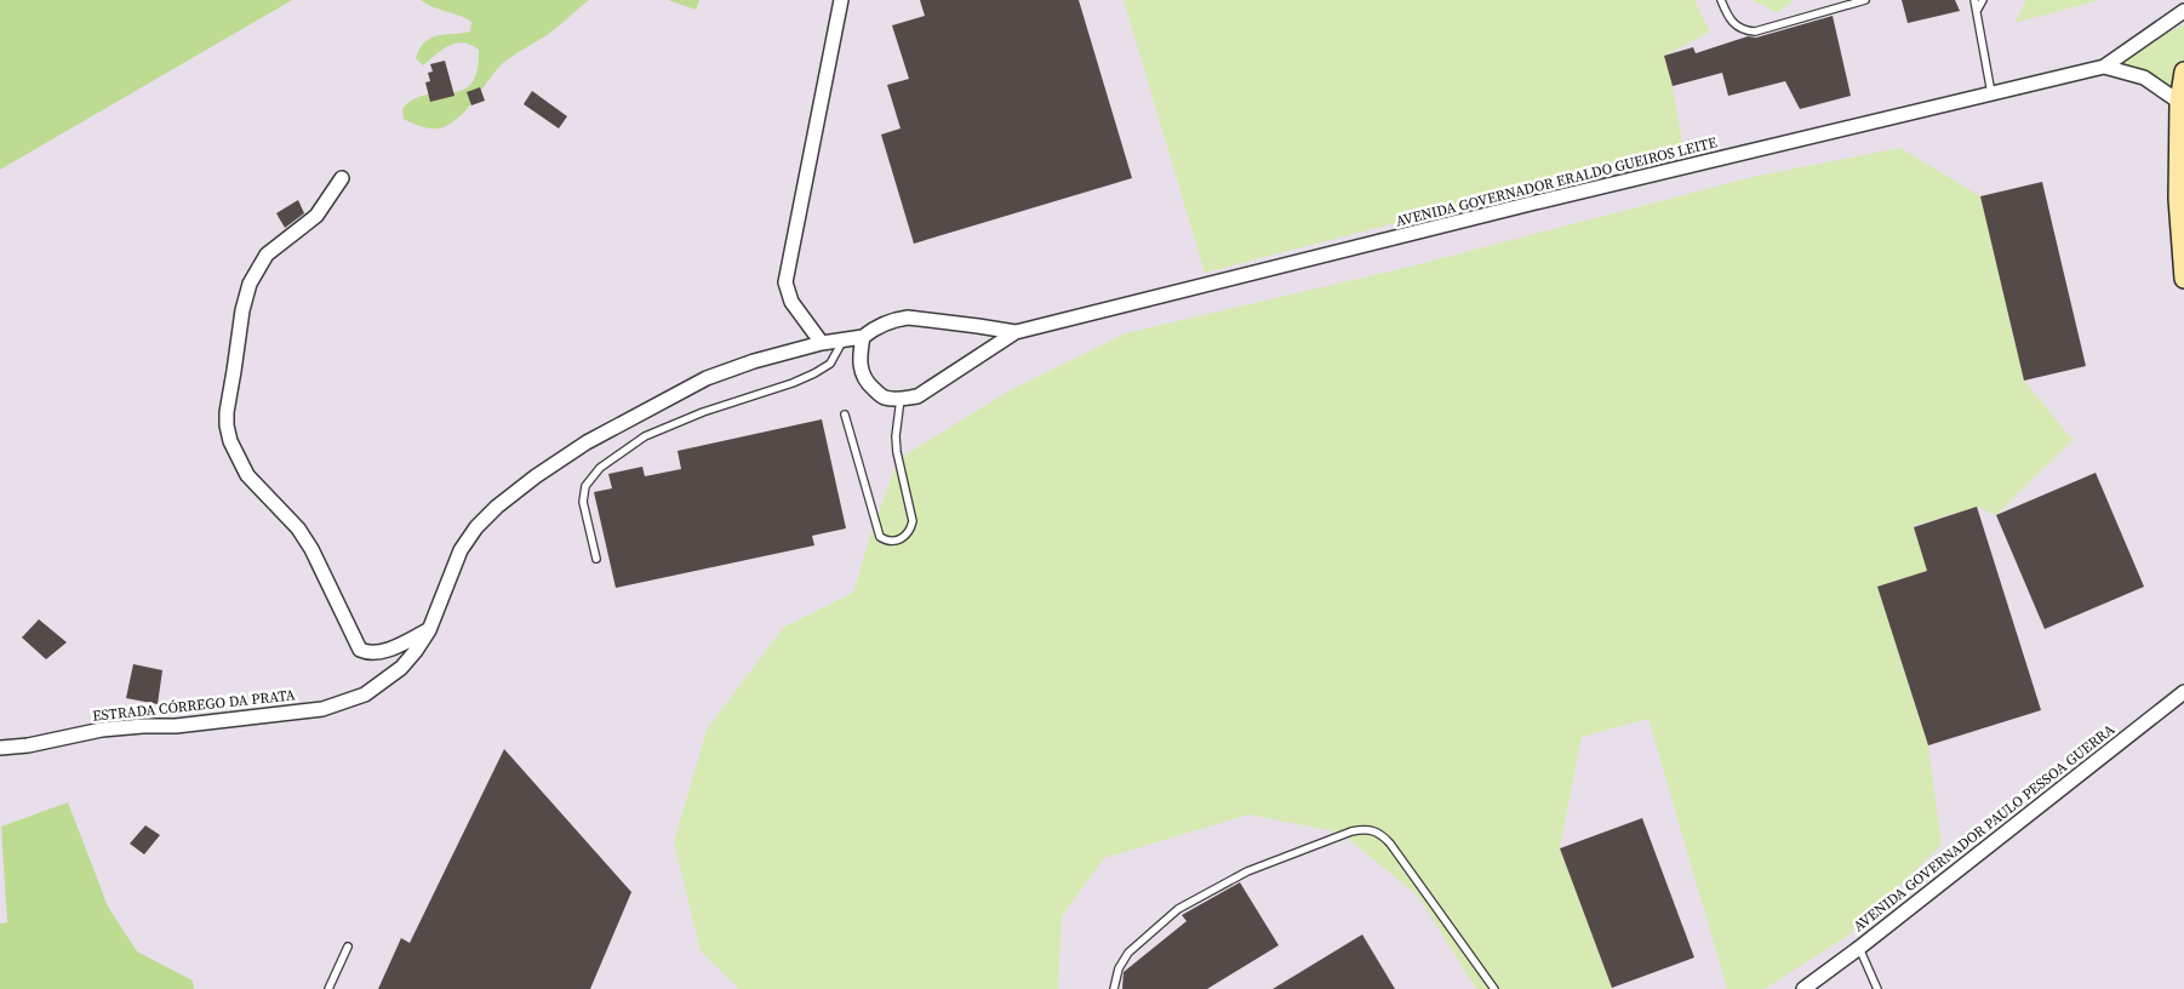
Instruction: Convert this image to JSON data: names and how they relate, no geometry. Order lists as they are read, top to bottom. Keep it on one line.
{"streets":{"street":["AVENIDA GOVERNADOR ERALDO GUEIROS LEITE","ESTRADA CÓRREGO DA PRATA","AVENIDA GOVERNADOR PAULO PESSOA GUERRA"]},"crossings":[["AVENIDA GOVERNADOR ERALDO GUEIROS LEITE","ESTRADA CÓRREGO DA PRATA"]]}
